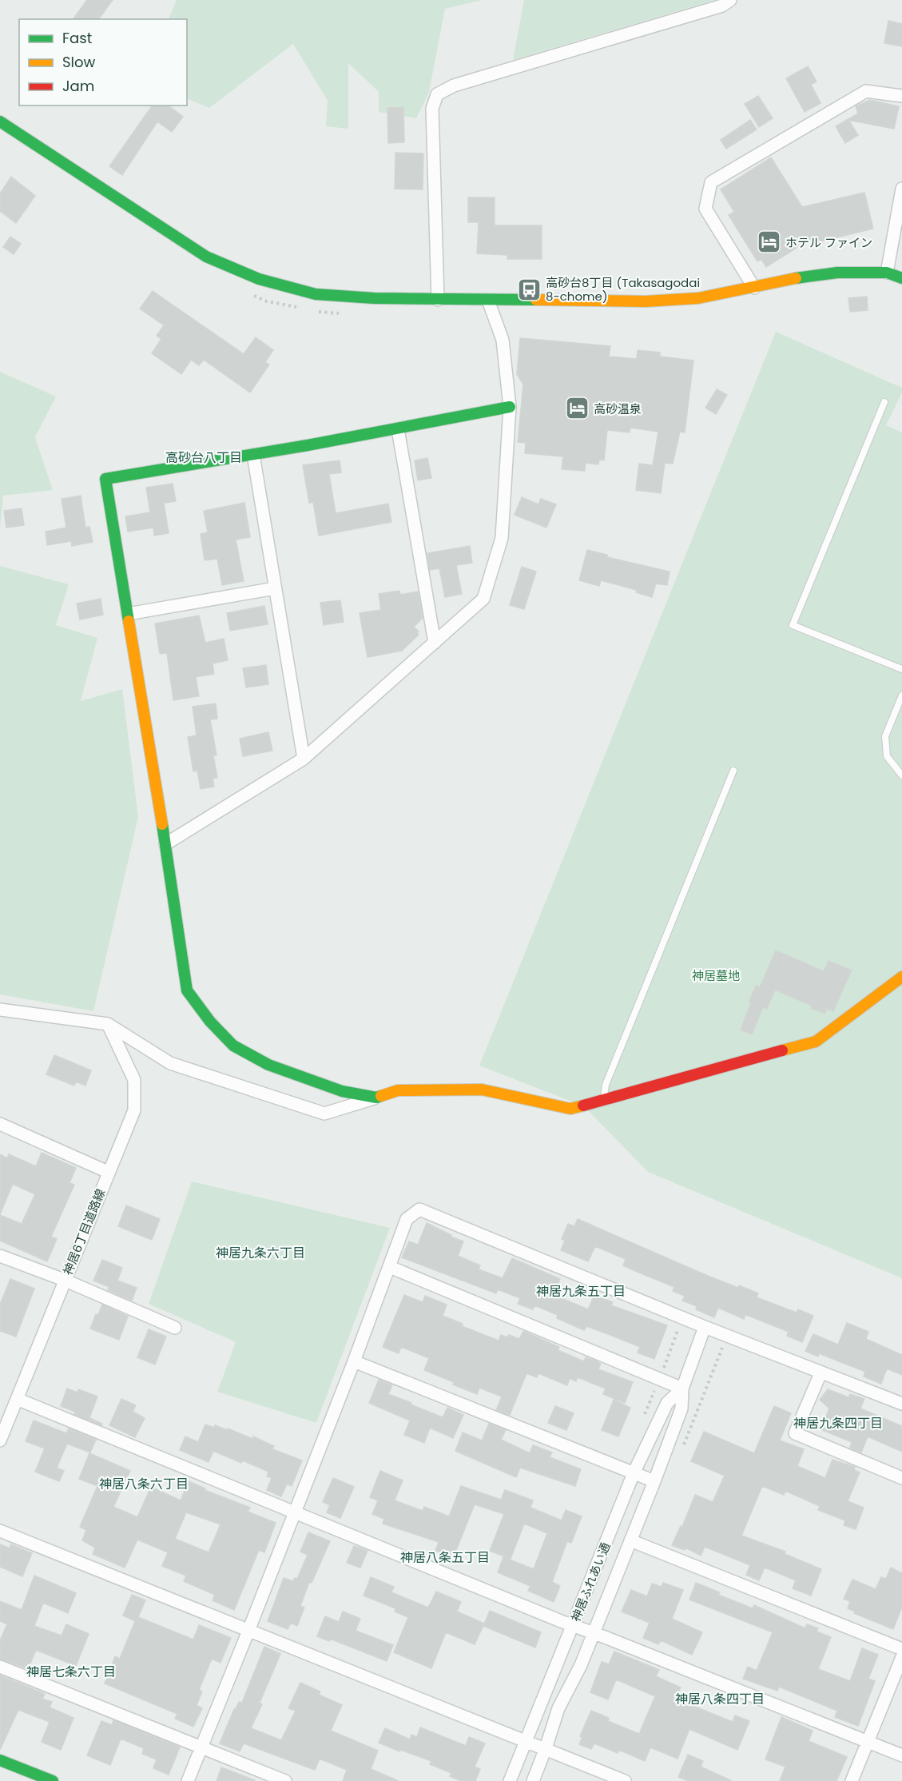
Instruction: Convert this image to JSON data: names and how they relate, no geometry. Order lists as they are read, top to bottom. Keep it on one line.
{"streets":{"street":["神居6丁目道路線","神居ふれあい通"]},"districts":["高砂台八丁目","神居九条六丁目","神居九条五丁目","神居九条四丁目","神居八条六丁目","神居八条五丁目","神居七条六丁目","神居八条四丁目"],"parks":["神居墓地"],"places":{"hotel":["ホテル ファイン","高砂温泉"],"bus stop":["高砂台8丁目 (Takasagodai 8-chome)"]},"legend":["Fast","Slow","Jam"]}
